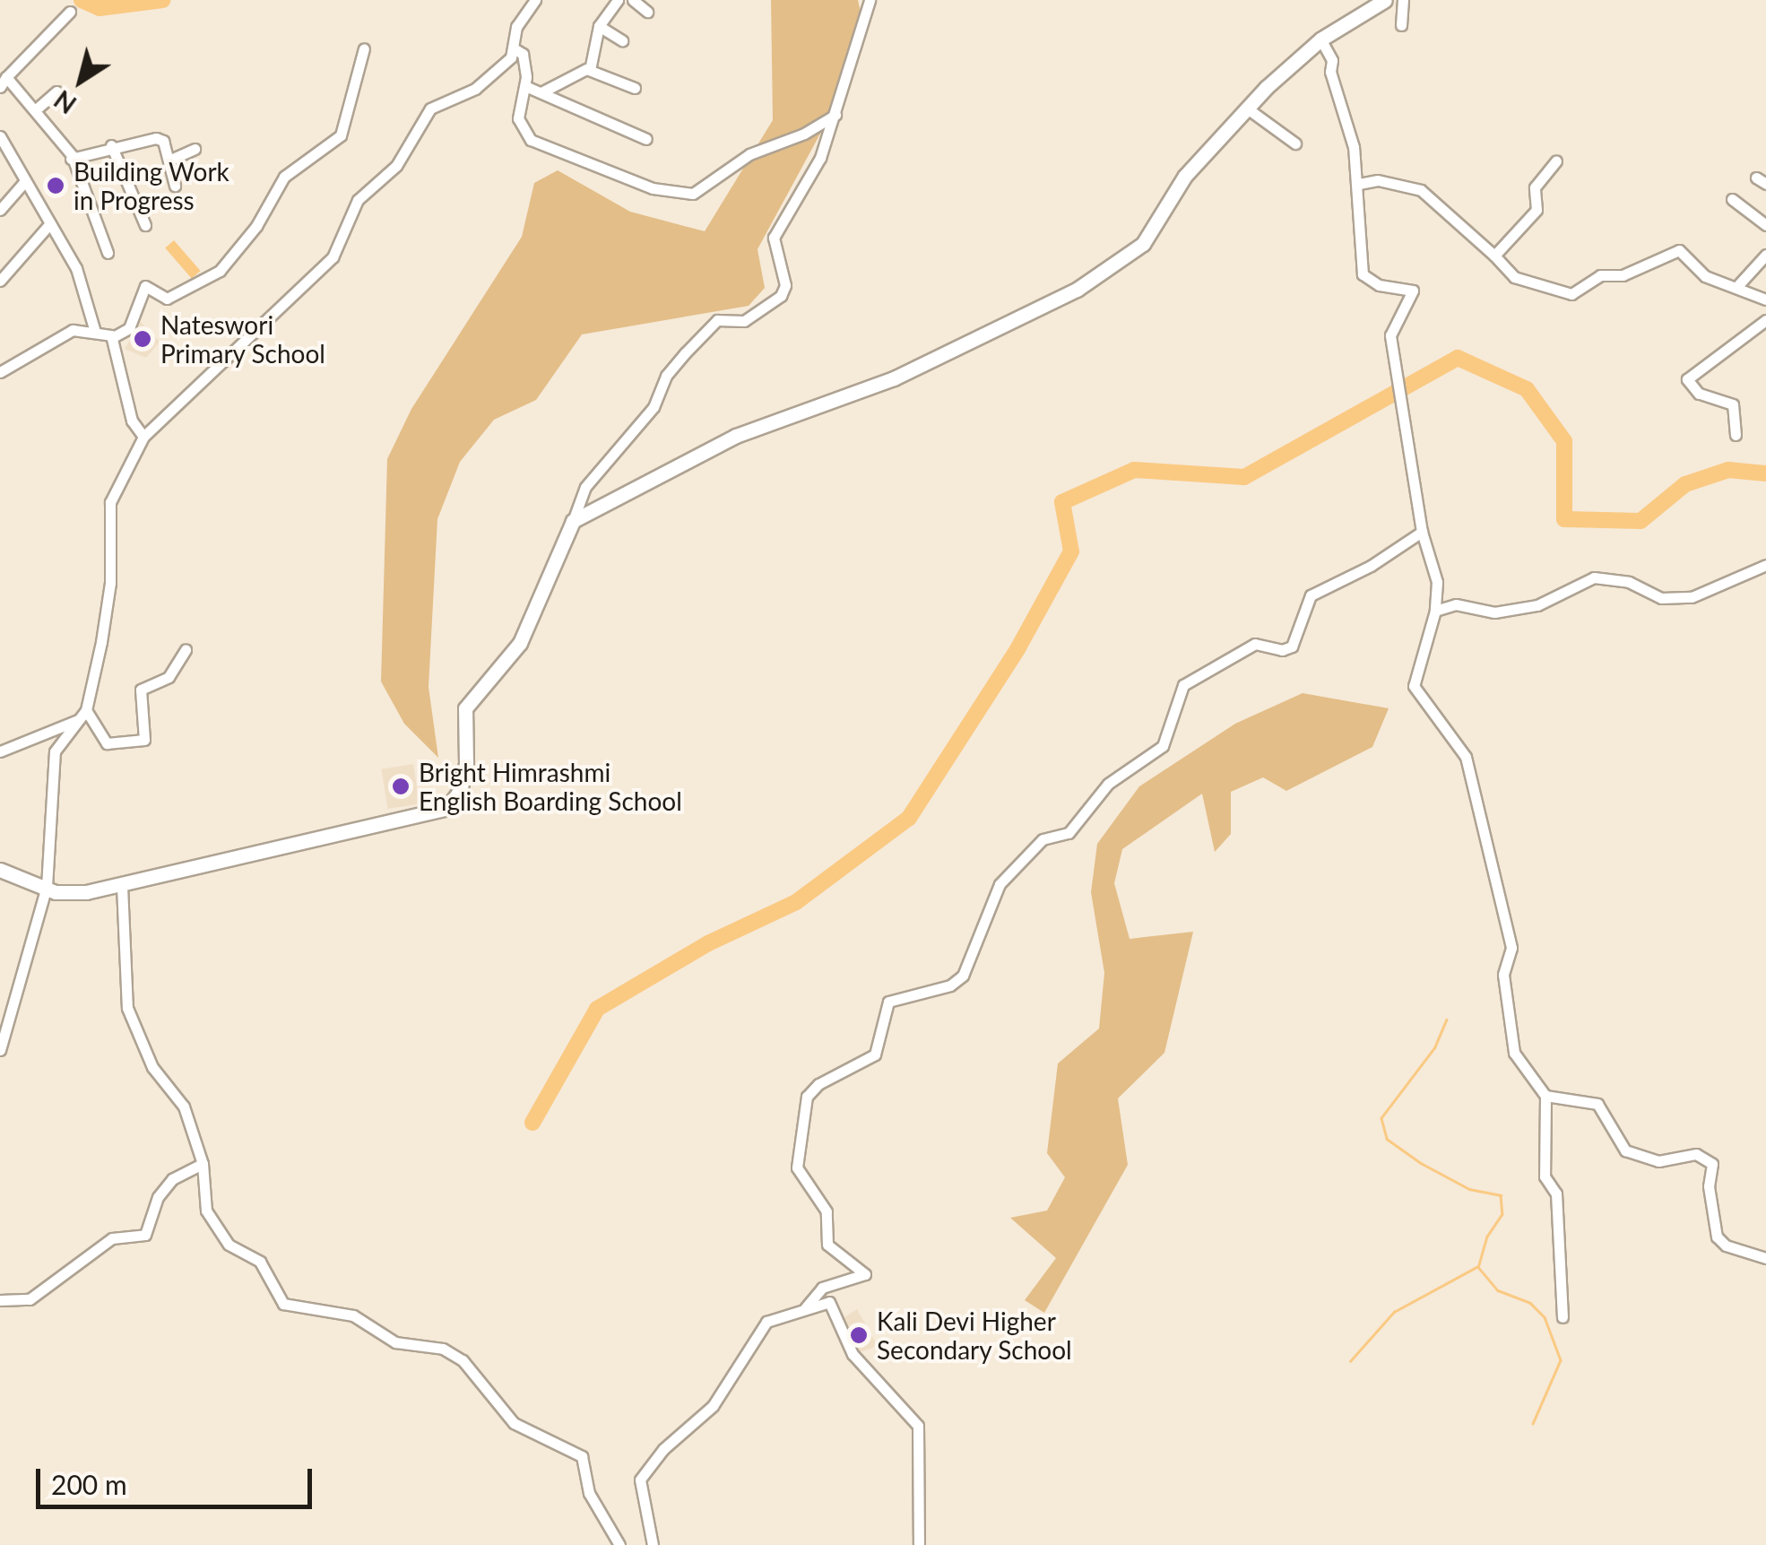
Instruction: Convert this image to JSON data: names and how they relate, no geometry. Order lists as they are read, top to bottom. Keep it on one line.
{"places":["Building Work in Progress","Nateswori Primary School","Bright Himrashmi English Boarding School","Kali Devi Higher Secondary School"],"scale_bar":"200 m","north":"bottom left"}
